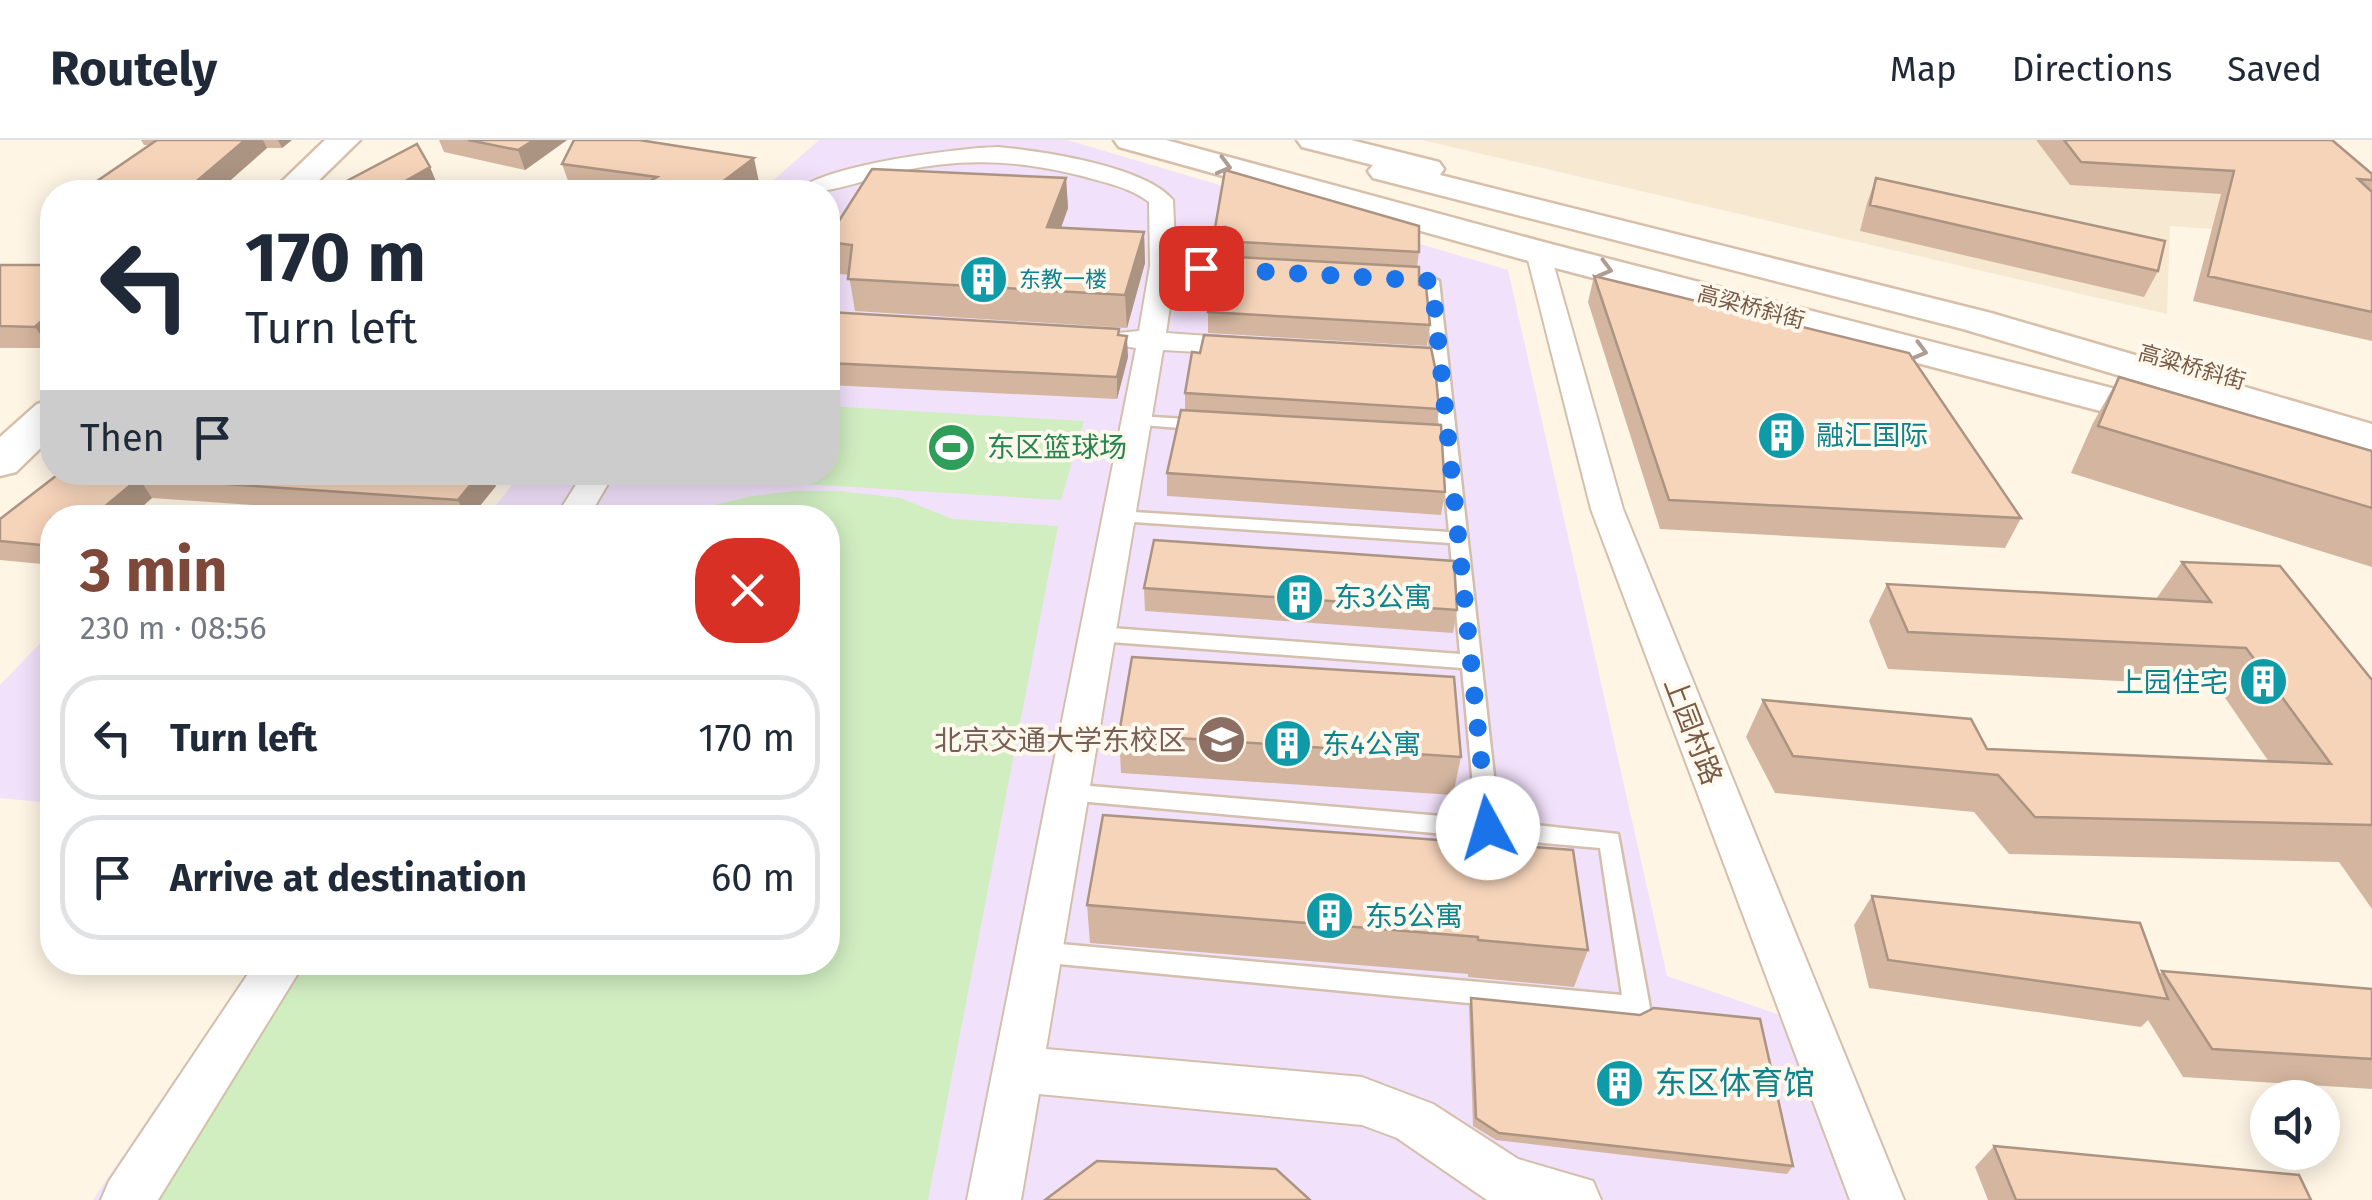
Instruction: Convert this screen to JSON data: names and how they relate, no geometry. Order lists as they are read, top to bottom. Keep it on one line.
{"streets":{"street":["高梁桥斜街","高粱桥斜街","上园村路"]},"crossings":[["高梁桥斜街","高粱桥斜街"],["高梁桥斜街","上园村路"]],"places":{"building":["东教一楼","融汇国际","东3公寓","上园住宅","东4公寓","东5公寓","东区体育馆"],"sports":["东区篮球场"],"school or university":["北京交通大学东校区"]},"page":{"header":"Routely","nav":["Map","Directions","Saved"],"turn":["170 m","Turn left"],"then":"Then","heading":["3 min","230 m · 08:56"],"list":[{"name":"Turn left","value":"170 m"},{"name":"Arrive at destination","value":"60 m"}]}}
